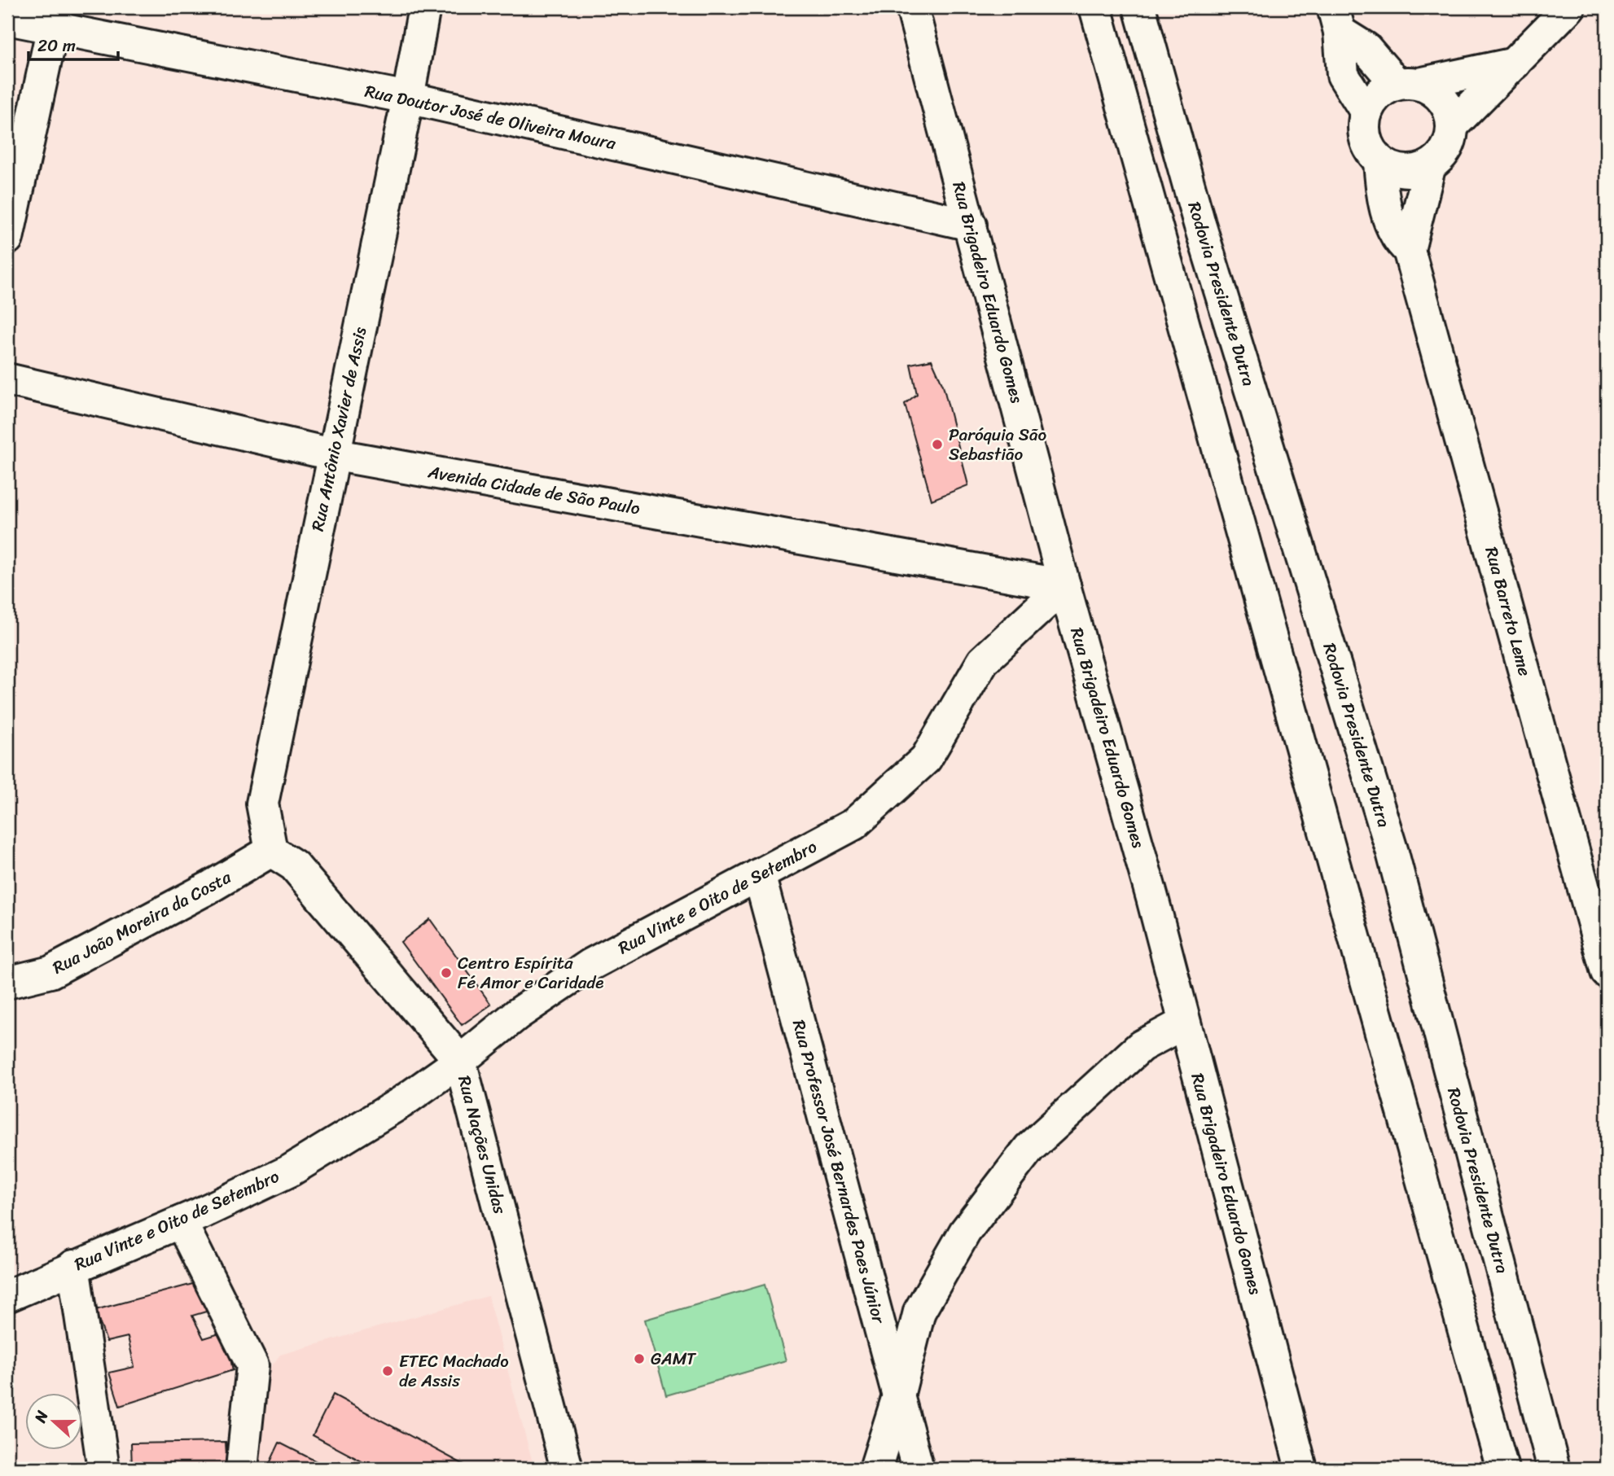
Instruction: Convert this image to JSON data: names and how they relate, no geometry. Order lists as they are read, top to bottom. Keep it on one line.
{"streets":{"main road":["Rua Doutor José de Oliveira Moura","Rua Brigadeiro Eduardo Gomes","Rodovia Presidente Dutra","Rua Antônio Xavier de Assis","Avenida Cidade de São Paulo","Rua Barreto Leme","Rua Vinte e Oito de Setembro","Rua João Moreira da Costa","Rua Nações Unidas","Rua Professor José Bernardes Paes Júnior"]},"crossings":[["Rua Doutor José de Oliveira Moura","Rua Brigadeiro Eduardo Gomes"],["Rua Doutor José de Oliveira Moura","Rua Antônio Xavier de Assis"],["Rua Brigadeiro Eduardo Gomes","Avenida Cidade de São Paulo"],["Rua Brigadeiro Eduardo Gomes","Rua Vinte e Oito de Setembro"],["Rua Antônio Xavier de Assis","Avenida Cidade de São Paulo"],["Rua Antônio Xavier de Assis","Rua João Moreira da Costa"],["Rua Antônio Xavier de Assis","Rua Nações Unidas"],["Avenida Cidade de São Paulo","Rua Vinte e Oito de Setembro"],["Rua Vinte e Oito de Setembro","Rua Nações Unidas"],["Rua Vinte e Oito de Setembro","Rua Professor José Bernardes Paes Júnior"],["Rua João Moreira da Costa","Rua Nações Unidas"]],"places":["Paróquia São Sebastião","Centro Espírita Fé Amor e Caridade","GAMT","ETEC Machado de Assis"],"scale_bar":"20 m","north":"left"}
